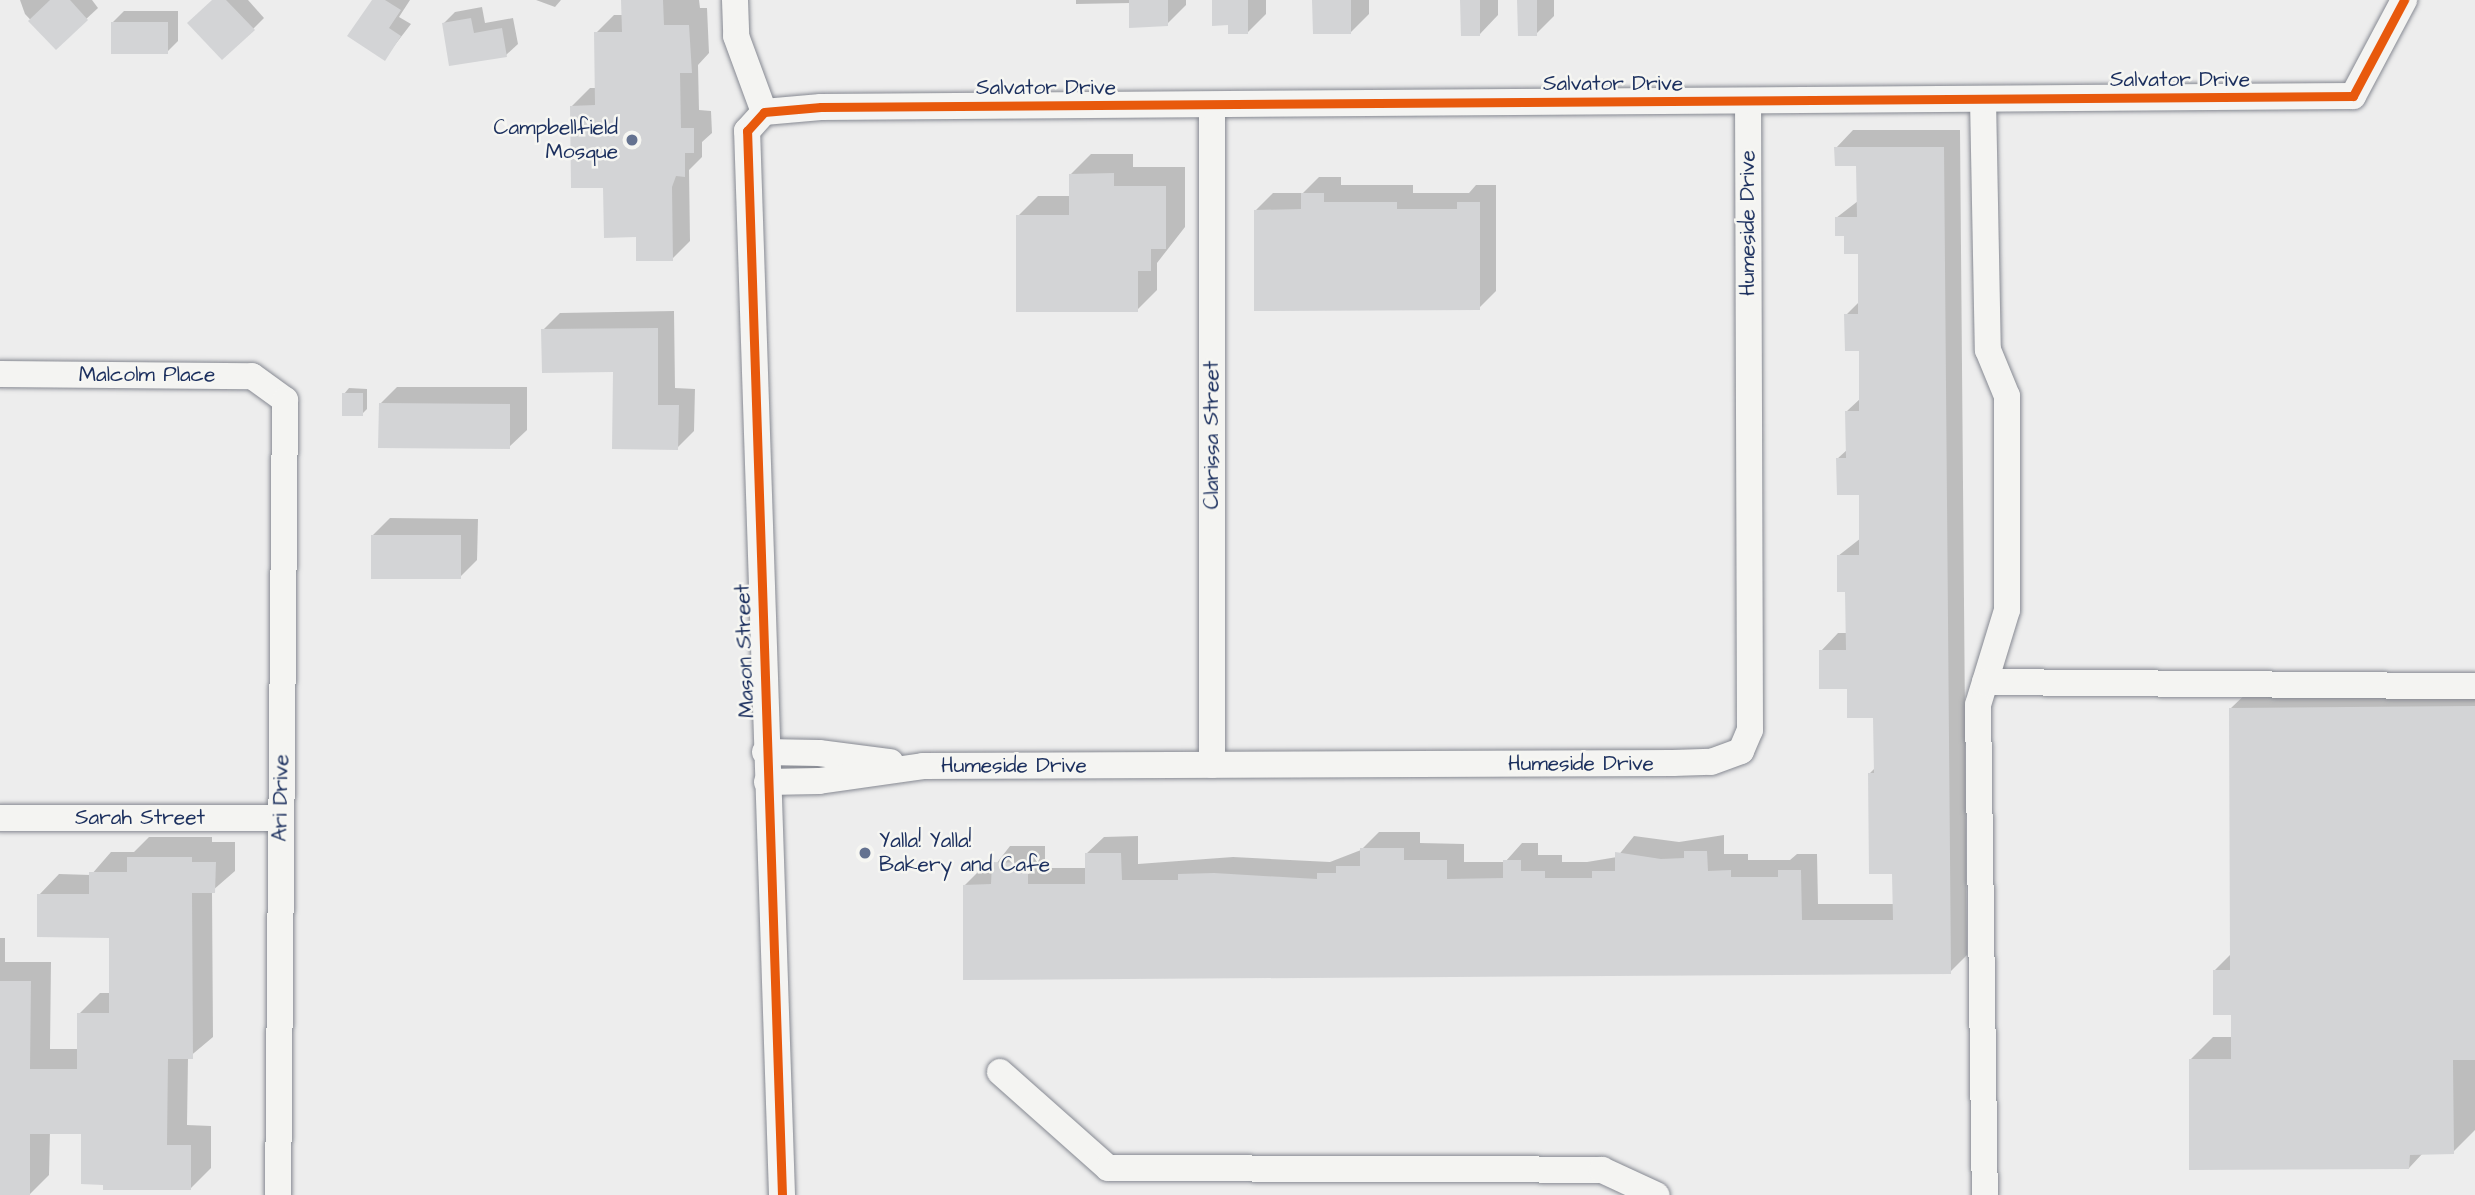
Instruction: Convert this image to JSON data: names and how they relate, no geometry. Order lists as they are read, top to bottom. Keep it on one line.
{"streets":{"street":["Salvator Drive","Humeside Drive","Malcolm Place","Clarissa Street","Mason Street","Ari Drive","Sarah Street"]},"crossings":[["Salvator Drive","Humeside Drive"],["Salvator Drive","Clarissa Street"],["Salvator Drive","Mason Street"],["Humeside Drive","Clarissa Street"],["Humeside Drive","Mason Street"],["Malcolm Place","Ari Drive"],["Ari Drive","Sarah Street"]],"places":["Campbellfield Mosque","Yalla! Yalla! Bakery and Cafe"]}
